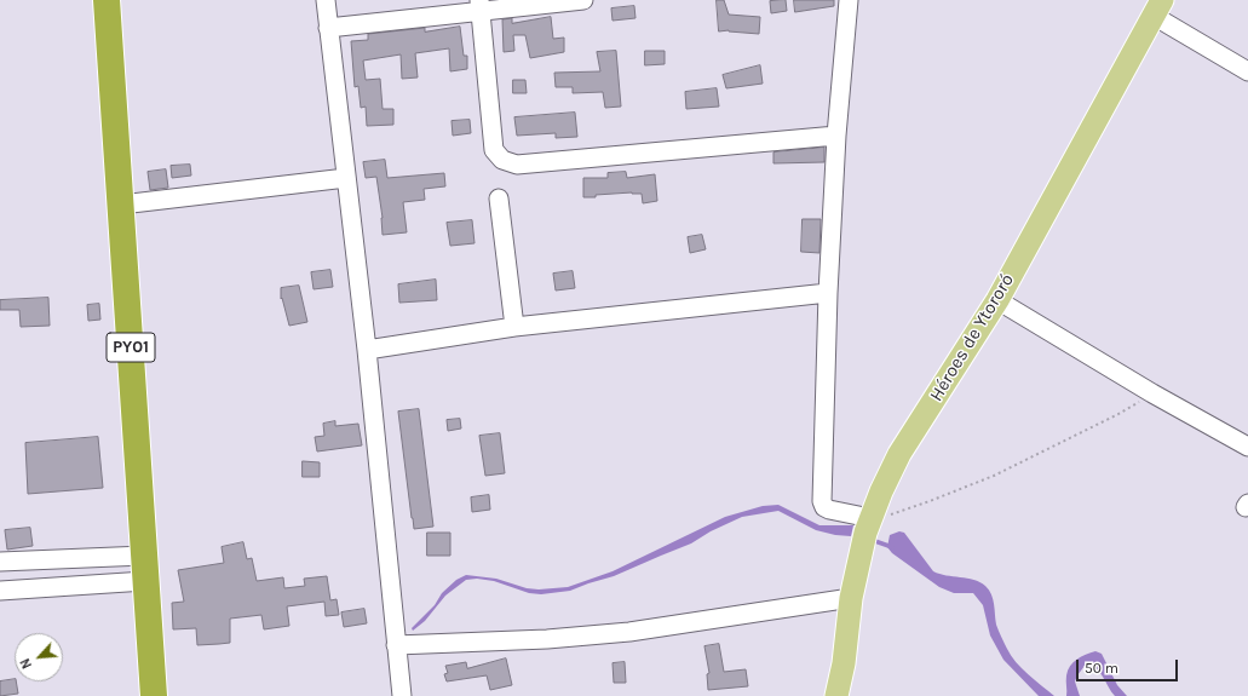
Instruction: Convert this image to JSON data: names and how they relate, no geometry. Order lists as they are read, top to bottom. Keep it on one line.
{"streets":{"highway":["PY01"],"main road":["Héroes de Ytororó"]},"scale_bar":"50 m","north":"bottom left"}
